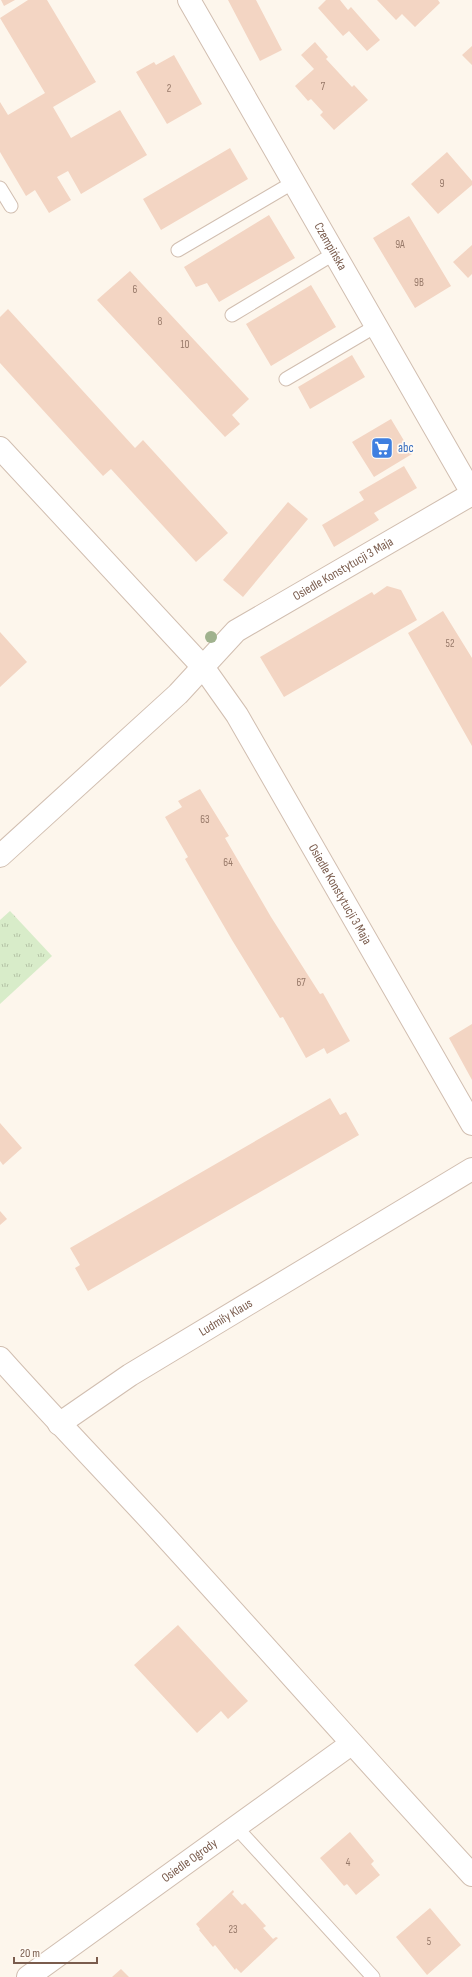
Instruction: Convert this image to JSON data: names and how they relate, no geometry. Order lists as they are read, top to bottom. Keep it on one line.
{"streets":{"street":["Czempińska","Osiedle Konstytucji 3 Maja","Ludmiły Klaus","Osiedle Ogrody"]},"crossings":[["Czempińska","Osiedle Konstytucji 3 Maja"]],"places":{"supermarket":["abc"]},"house_numbers":["7","2","9","9A","9B","6","8","10","52","63","64","67","4","23","5"],"scale_bar":"20 m"}
